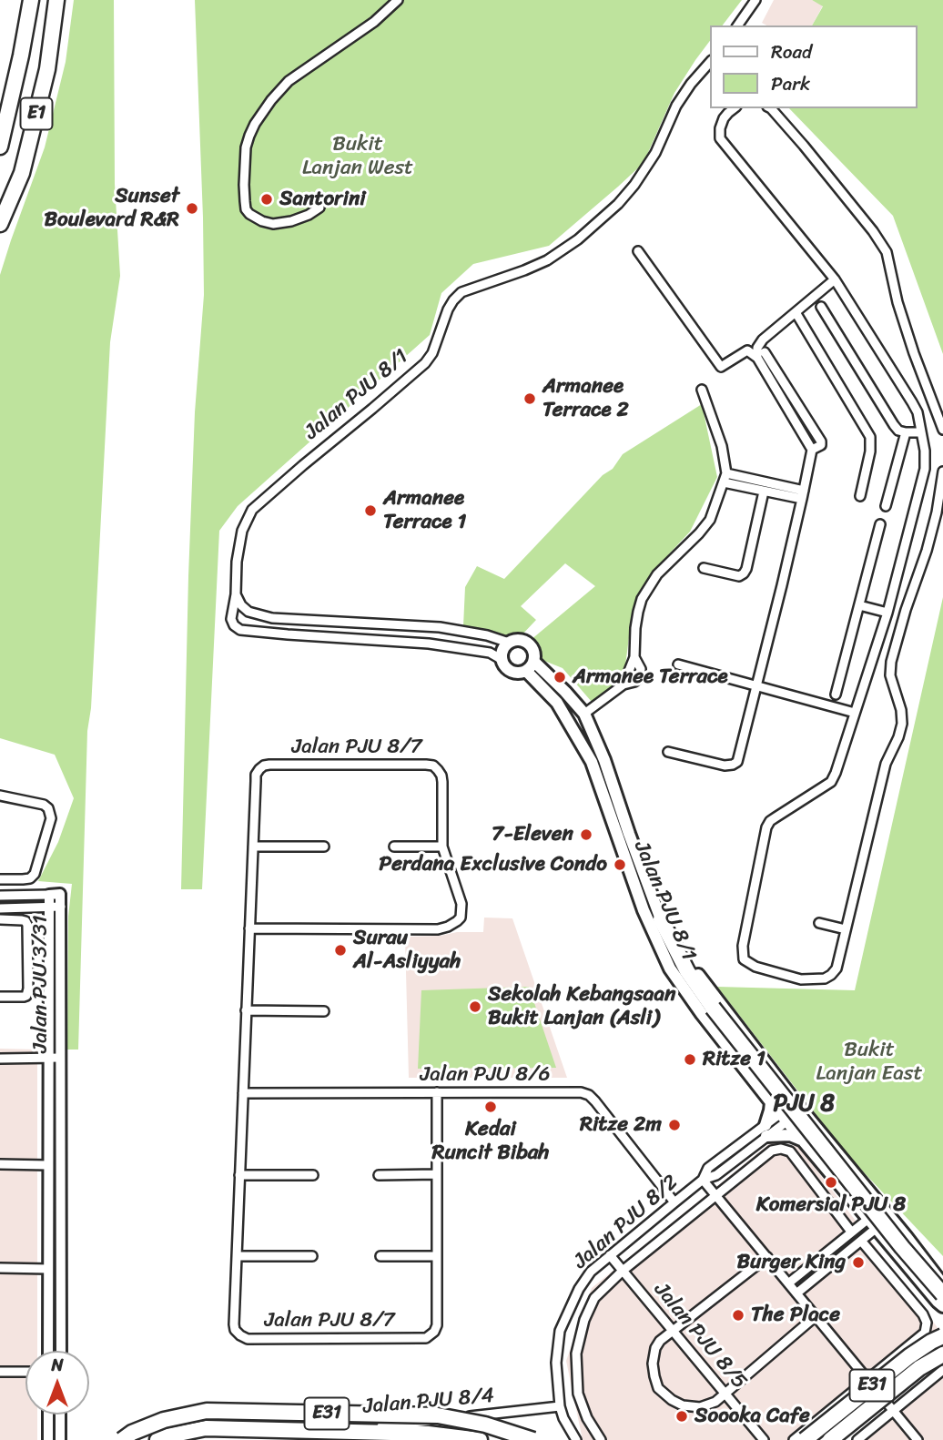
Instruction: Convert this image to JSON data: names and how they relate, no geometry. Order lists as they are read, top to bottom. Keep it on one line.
{"streets":{"highway":["E1","E31"],"main road":["Jalan PJU 8/1"],"street":["Jalan PJU 8/7","Jalan PJU 3/31","Jalan PJU 8/6","Jalan PJU 8/2","Jalan PJU 8/5","Jalan PJU 8/4"]},"crossings":[["Jalan PJU 8/1","Jalan PJU 8/2"],["Jalan PJU 8/7","Jalan PJU 8/6"],["Jalan PJU 8/6","Jalan PJU 8/2"],["Jalan PJU 8/2","Jalan PJU 8/5"],["Jalan PJU 8/2","Jalan PJU 8/4"]],"districts":["PJU 8"],"parks":["Bukit Lanjan West","Bukit Lanjan East"],"places":["Santorini","Sunset Boulevard R&R","Armanee Terrace 2","Armanee Terrace 1","Armanee Terrace","7-Eleven","Perdana Exclusive Condo","Surau Al-Asliyyah","Sekolah Kebangsaan Bukit Lanjan (Asli)","Ritze 1","Kedai Runcit Bibah","Ritze 2m","Komersial PJU 8","Burger King","The Place","Soooka Cafe"],"legend":["Road","Park"],"north":"top"}
